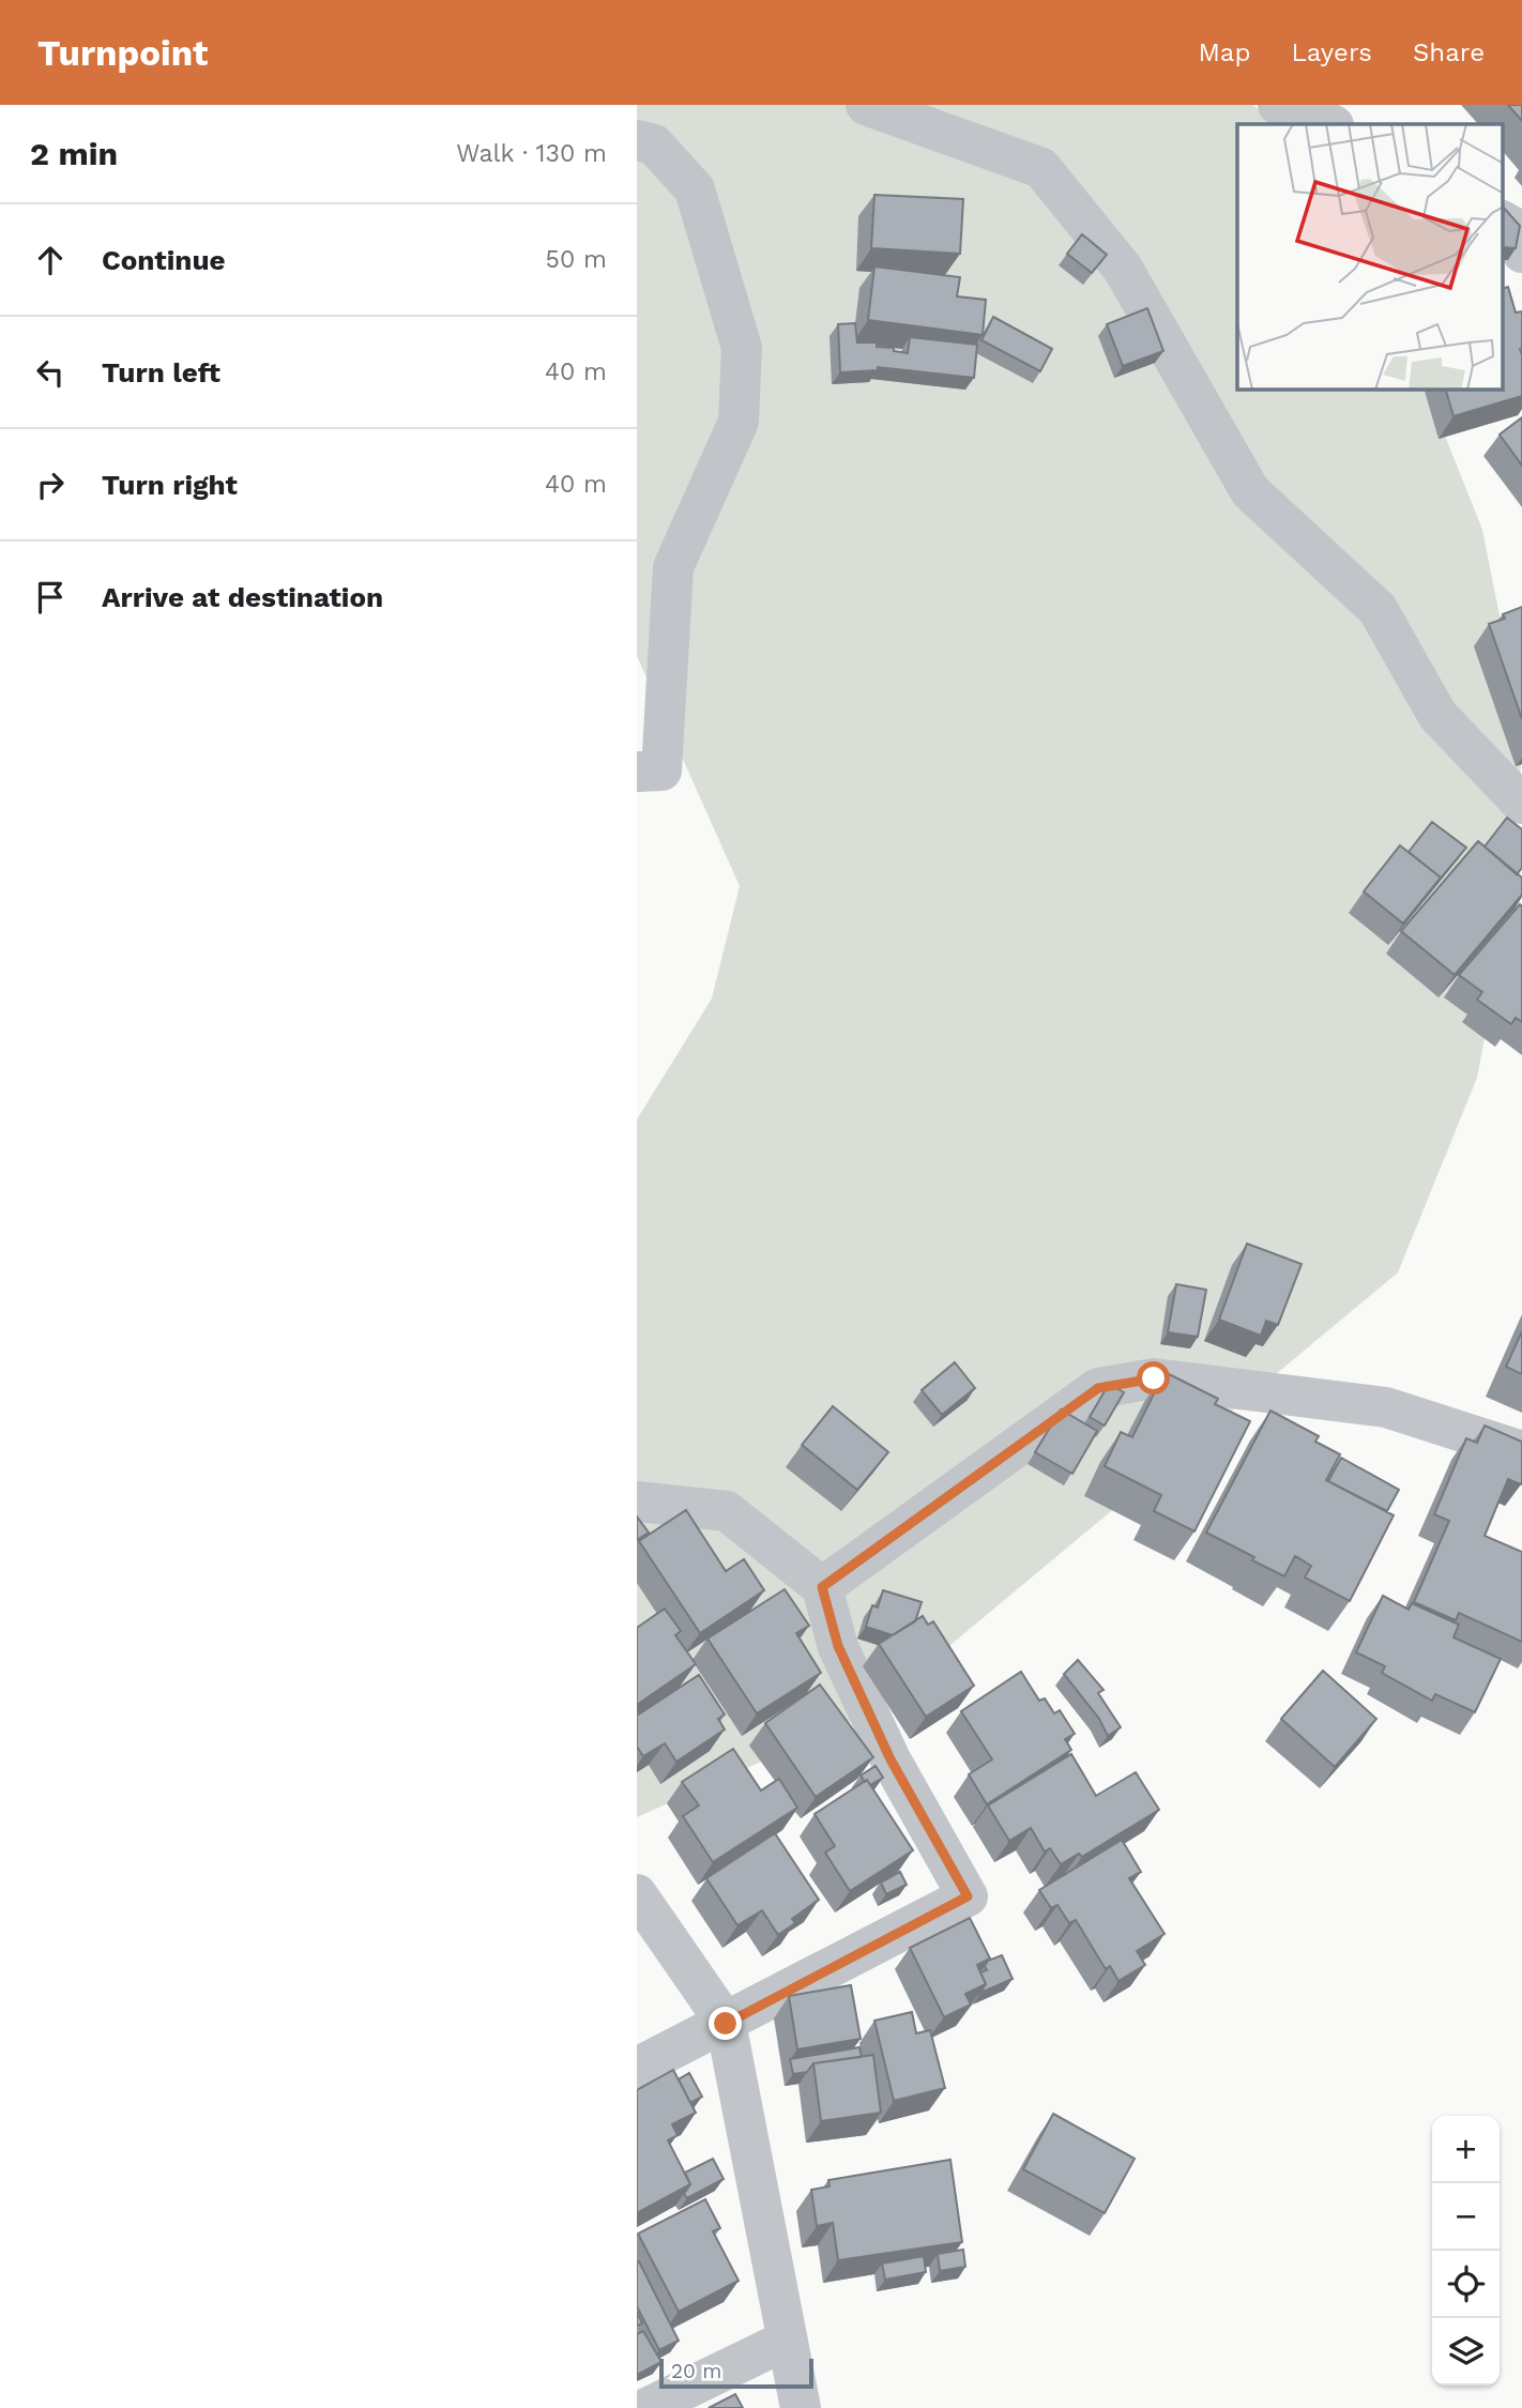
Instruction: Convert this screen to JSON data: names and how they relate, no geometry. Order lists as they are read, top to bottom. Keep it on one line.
{"scale_bar":"20 m","page":{"header":"Turnpoint","nav":["Map","Layers","Share"],"heading":["2 min","Walk · 130 m"],"list":[["Continue","50 m"],["Turn left","40 m"],["Turn right","40 m"],"Arrive at destination"],"map_buttons":["+","−"],"scale":"20 m"}}
